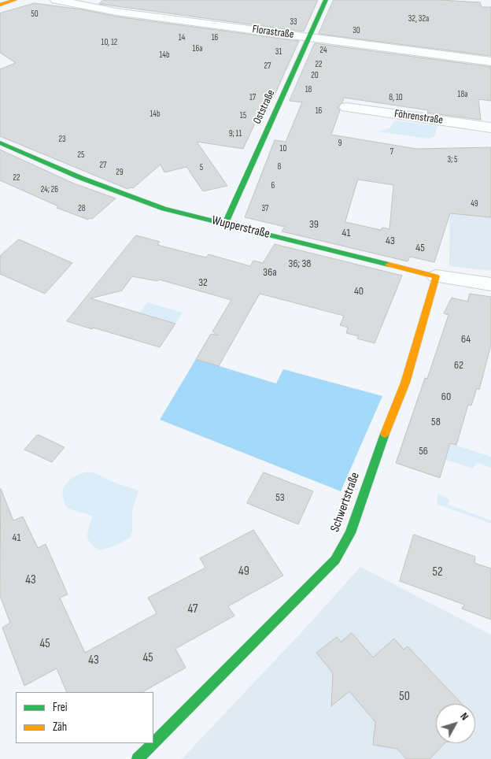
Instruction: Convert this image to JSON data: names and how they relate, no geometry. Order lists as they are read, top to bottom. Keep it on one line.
{"streets":{"street":["Florastraße","Oststraße","Föhrenstraße","Wupperstraße","Schwertstraße"]},"crossings":[["Florastraße","Oststraße"],["Oststraße","Wupperstraße"],["Wupperstraße","Schwertstraße"]],"house_numbers":["50","32, 32a","33","30","14","16","10, 12","16a","24","31","14b","22","27","20","18","18a","17","8, 10","16","14b","15","9; 11","23","9","10","7","25","3; 5","27","8","5","29","22","6","24; 26","49","28","37","39","41","43","45","36; 38","36a","32","40","64","62","60","58","56","53","41","49","52","43","47","45","45","43","50"],"legend":["Frei","Zäh"],"north":"top right"}
